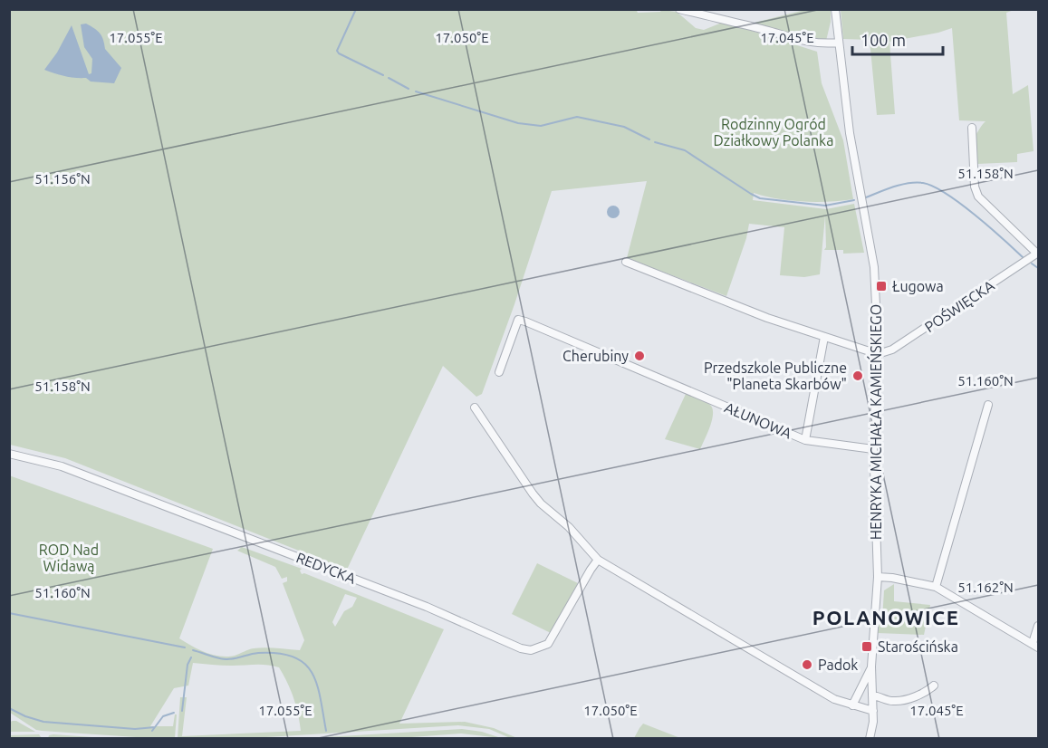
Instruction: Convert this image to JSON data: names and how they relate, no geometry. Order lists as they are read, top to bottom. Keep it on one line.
{"streets":{"street":["POŚWIĘCKA","AŁUNOWA","HENRYKA MICHAŁA KAMIEŃSKIEGO","REDYCKA"]},"crossings":[["POŚWIĘCKA","HENRYKA MICHAŁA KAMIEŃSKIEGO"],["AŁUNOWA","HENRYKA MICHAŁA KAMIEŃSKIEGO"]],"districts":["POLANOWICE"],"parks":["Rodzinny Ogród Działkowy Polanka","ROD Nad Widawą"],"places":{"transit":["Ługowa","Starościńska"],"other":["Cherubiny","Przedszkole Publiczne \"Planeta Skarbów\"","Padok"]},"scale_bar":"100 m","coordinates":["17.055°E","17.050°E","17.045°E","51.158°N","51.156°N","51.160°N","51.162°N"]}
